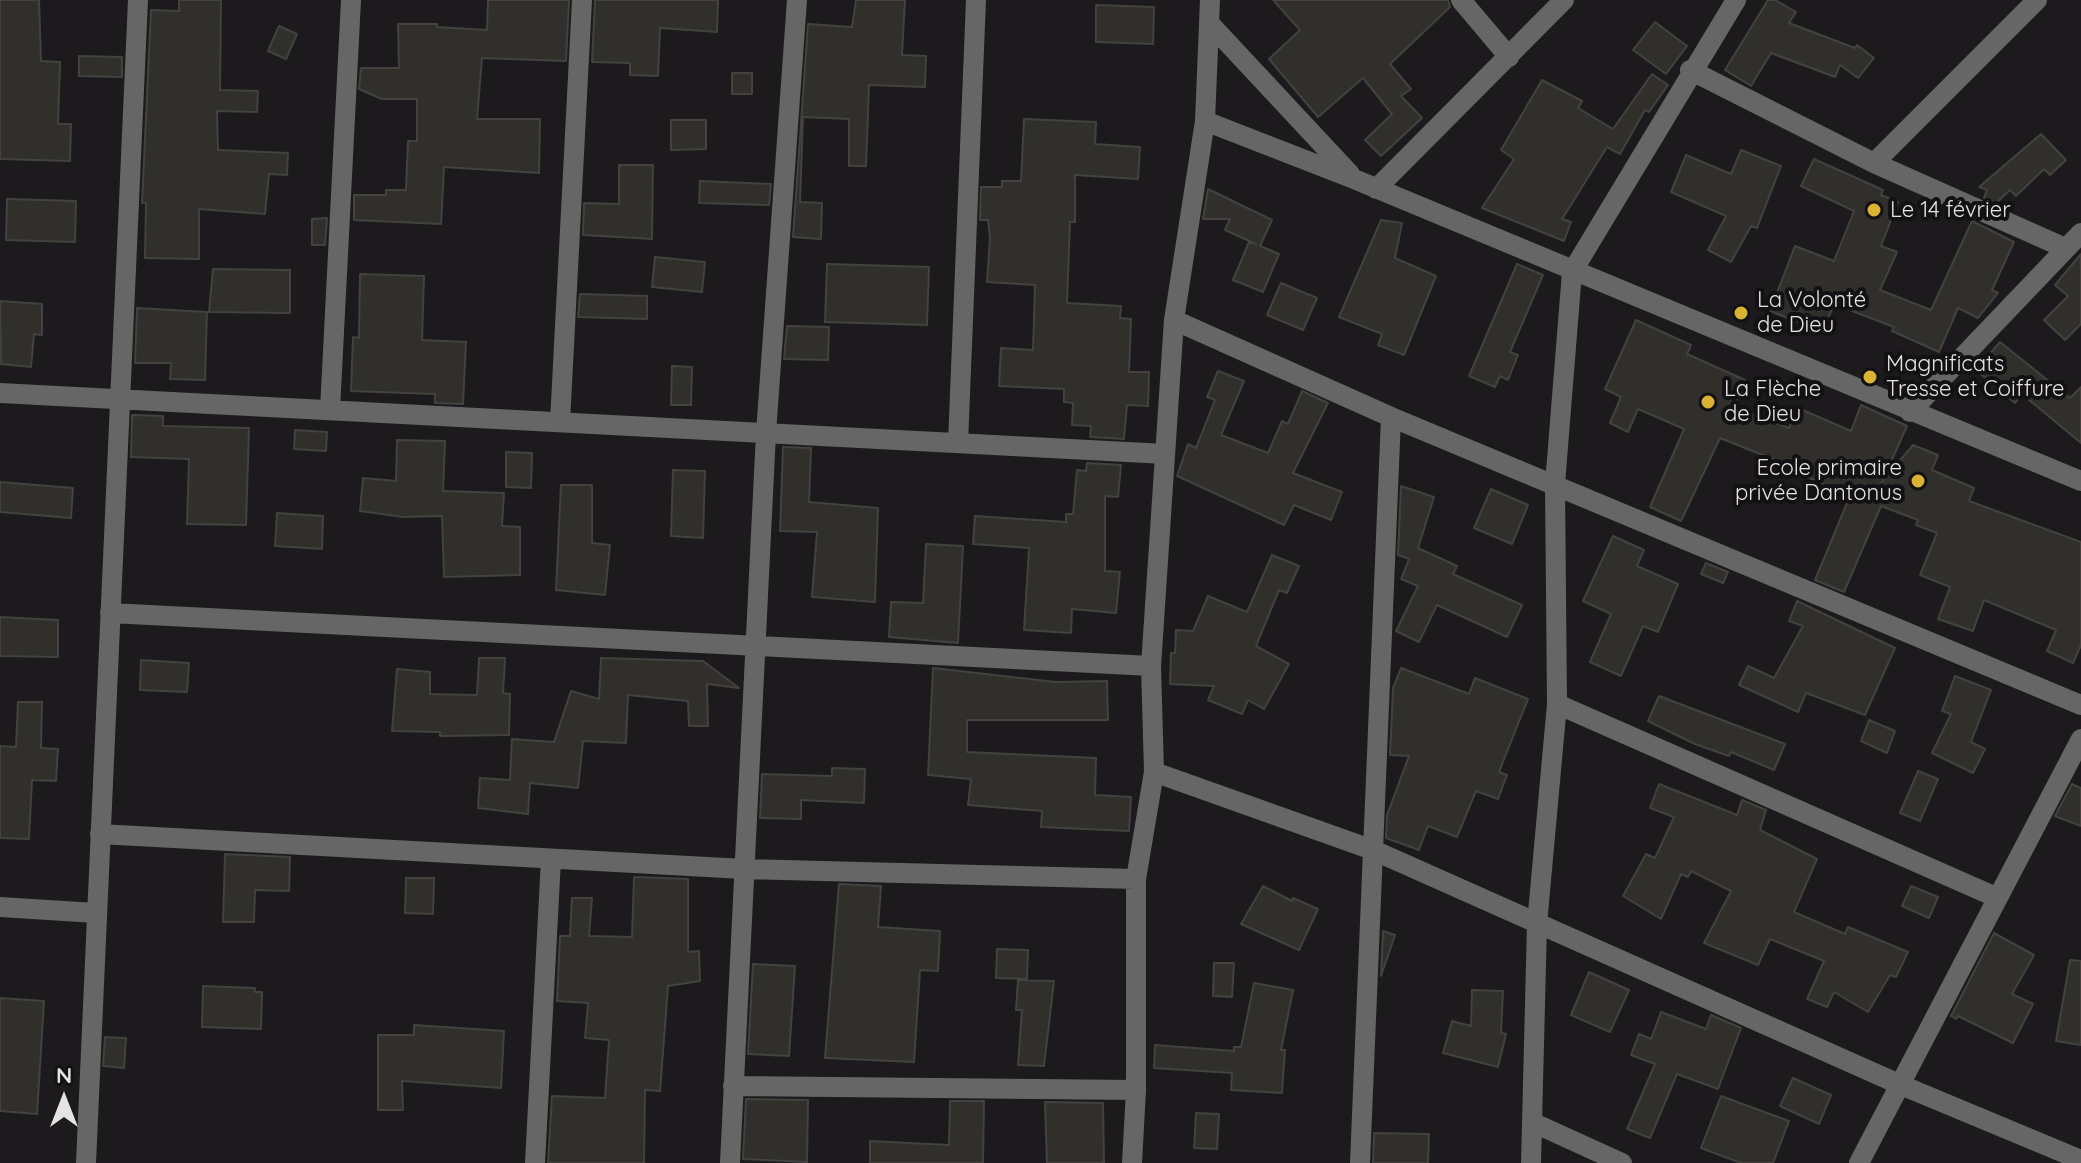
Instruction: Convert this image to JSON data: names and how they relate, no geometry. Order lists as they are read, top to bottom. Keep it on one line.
{"places":["Le 14 février","La Volonté de Dieu","Magnificats Tresse et Coiffure","La Flèche de Dieu","Ecole primaire privée Dantonus"],"north":"top"}
